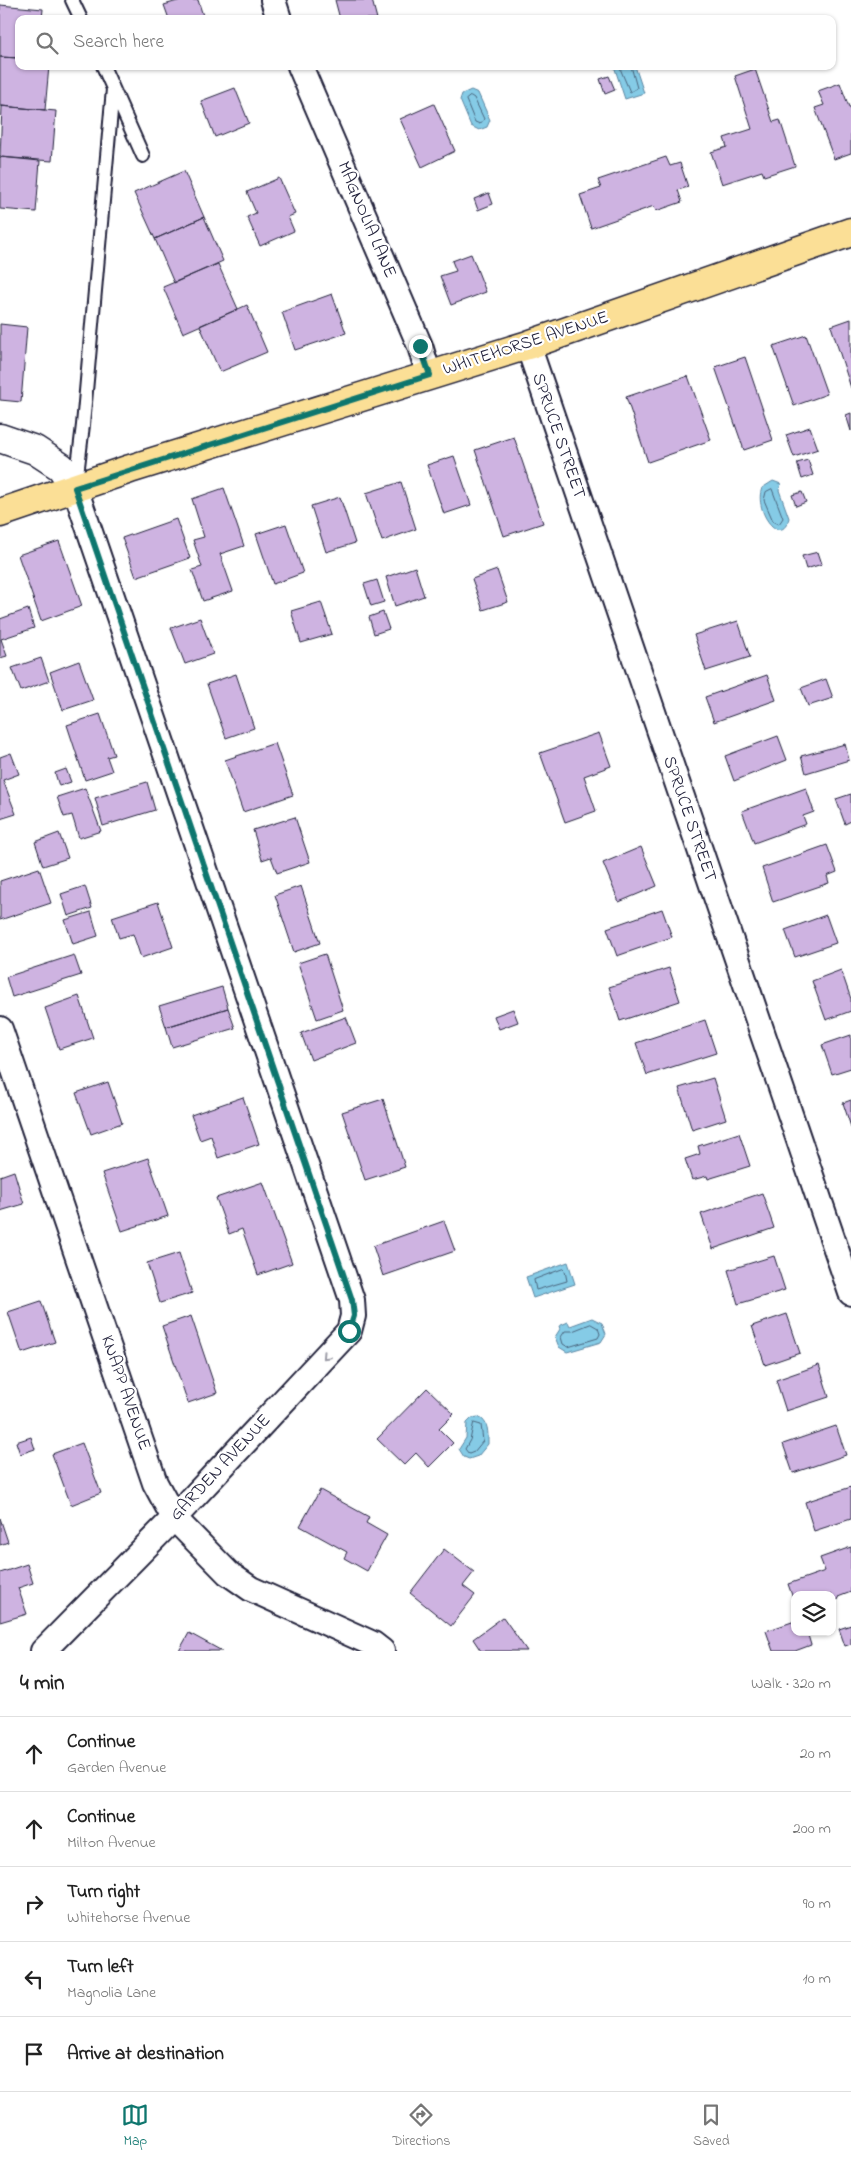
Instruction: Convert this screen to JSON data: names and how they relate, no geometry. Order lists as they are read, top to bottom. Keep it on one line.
{"streets":{"main road":["WHITEHORSE AVENUE"],"street":["MAGNOLIA LANE","SPRUCE STREET","KNAPP AVENUE","GARDEN AVENUE"]},"crossings":[["MAGNOLIA LANE","WHITEHORSE AVENUE"],["WHITEHORSE AVENUE","SPRUCE STREET"],["WHITEHORSE AVENUE","GARDEN AVENUE"],["KNAPP AVENUE","GARDEN AVENUE"]],"one_way":["GARDEN AVENUE"],"page":{"search":"Search here","heading":["4 min","Walk · 320 m"],"list":[["Continue","Garden Avenue","20 m"],["Continue","Milton Avenue","200 m"],["Turn right","Whitehorse Avenue","90 m"],["Turn left","Magnolia Lane","10 m"],"Arrive at destination"],"nav":["Map","Directions","Saved"]}}
